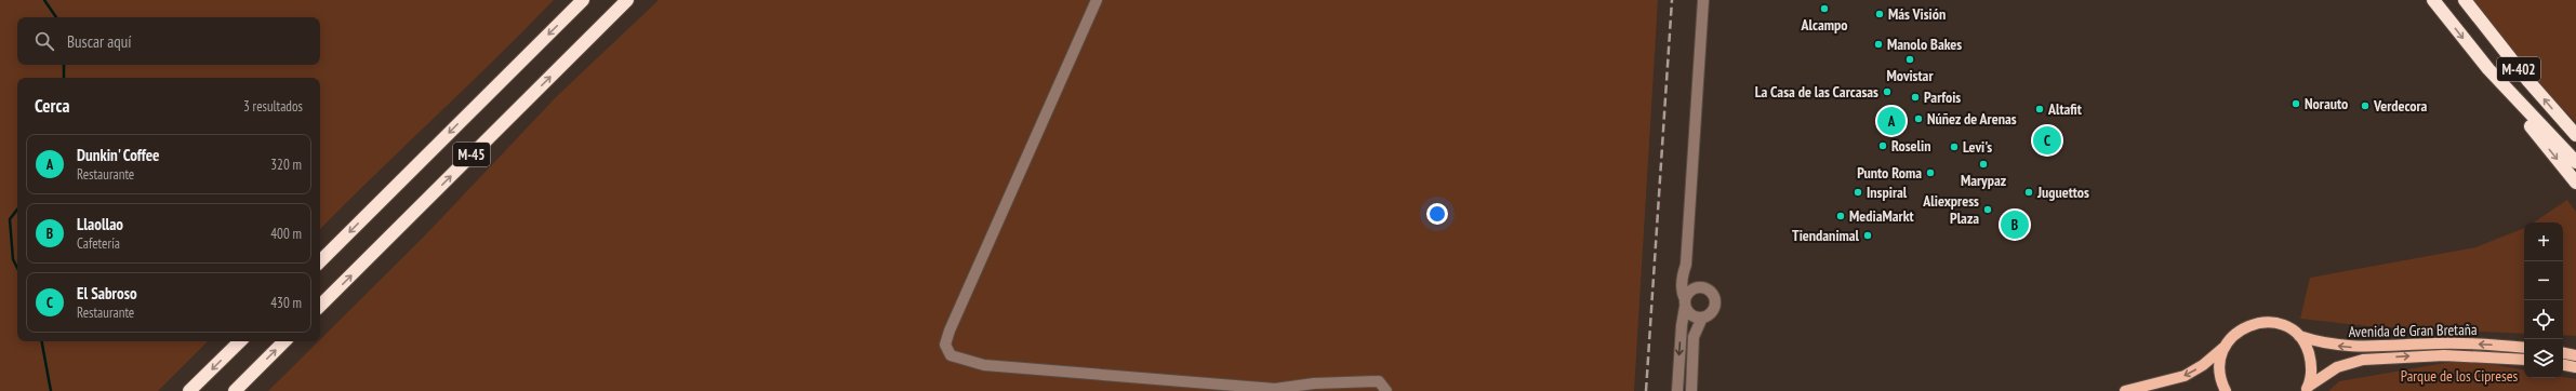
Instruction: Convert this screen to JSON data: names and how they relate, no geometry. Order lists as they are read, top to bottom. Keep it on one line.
{"streets":{"highway":["M-402","M-45"],"main road":["Avenida de Gran Bretaña"]},"parks":["Parque de los Cipreses"],"places":["Alcampo","Más Visión","Manolo Bakes","Movistar","La Casa de las Carcasas","Parfois","Norauto","Verdecora","Altafit","Núñez de Arenas","Roselin","Levi's","Marypaz","Punto Roma","Inspiral","Juguettos","Aliexpress Plaza","MediaMarkt","Tiendanimal"],"page":{"search":"Buscar aquí","heading":["Cerca","3 resultados"],"pins":["A","C","B"],"list":[{"mark":"A","name":"Dunkin' Coffee","note":"Restaurante","value":"320 m"},{"mark":"B","name":"Llaollao","note":"Cafetería","value":"400 m"},{"mark":"C","name":"El Sabroso","note":"Restaurante","value":"430 m"}],"map_buttons":["+","−"]}}
